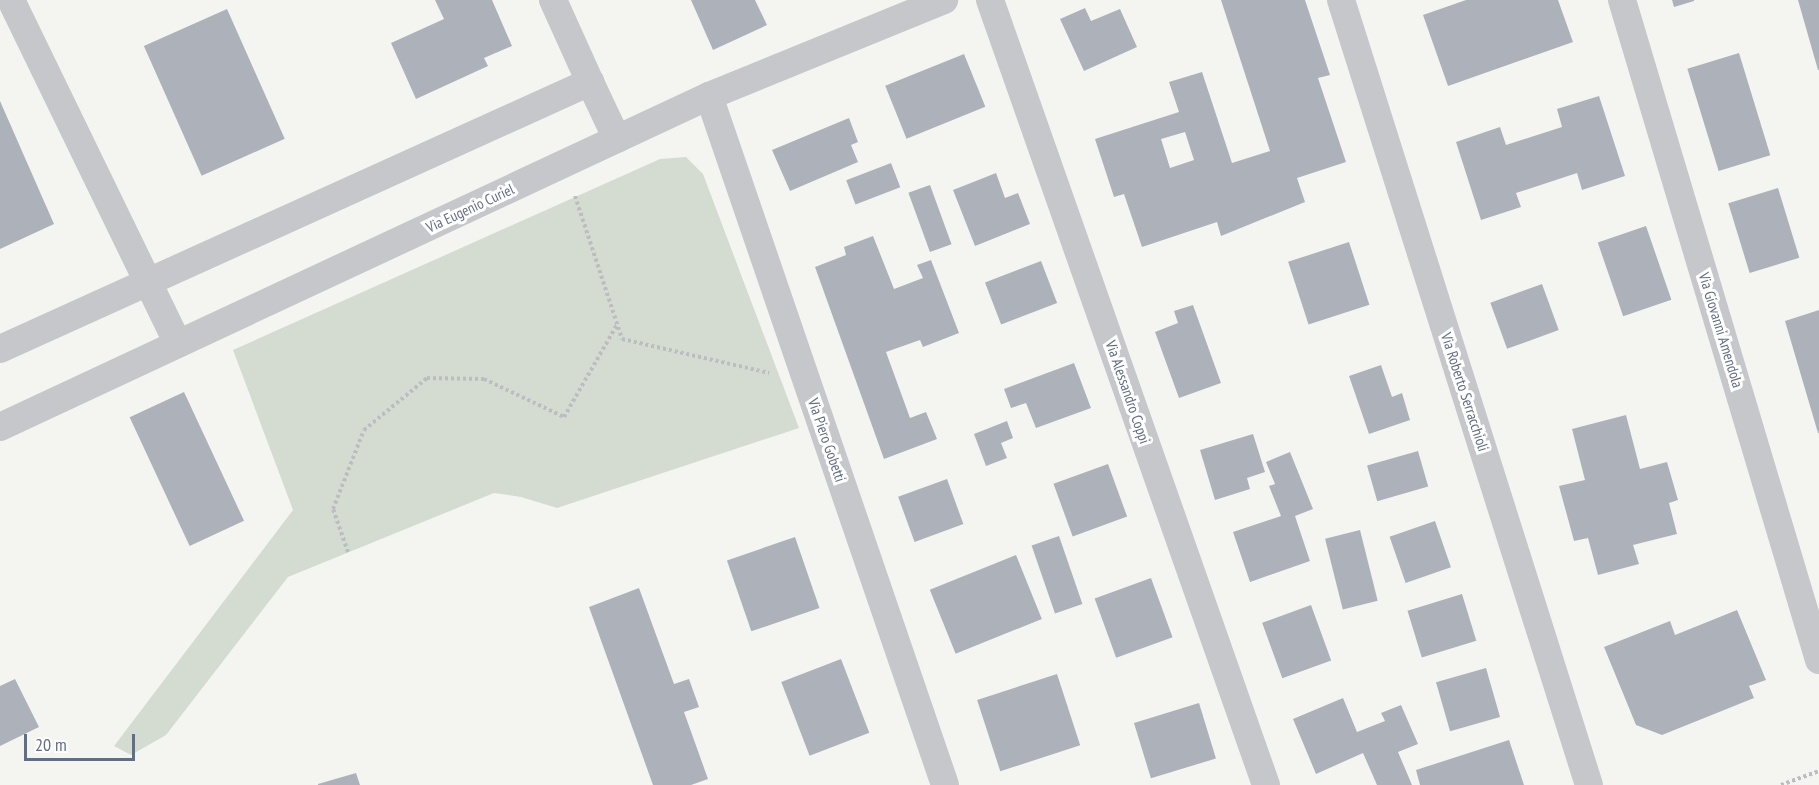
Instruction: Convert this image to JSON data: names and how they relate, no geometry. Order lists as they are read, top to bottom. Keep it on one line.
{"streets":{"street":["Via Eugenio Curiel","Via Giovanni Amendola","Via Alessandro Coppi","Via Roberto Serracchioli","Via Piero Gobetti"]},"crossings":[["Via Eugenio Curiel","Via Piero Gobetti"]],"scale_bar":"20 m"}
